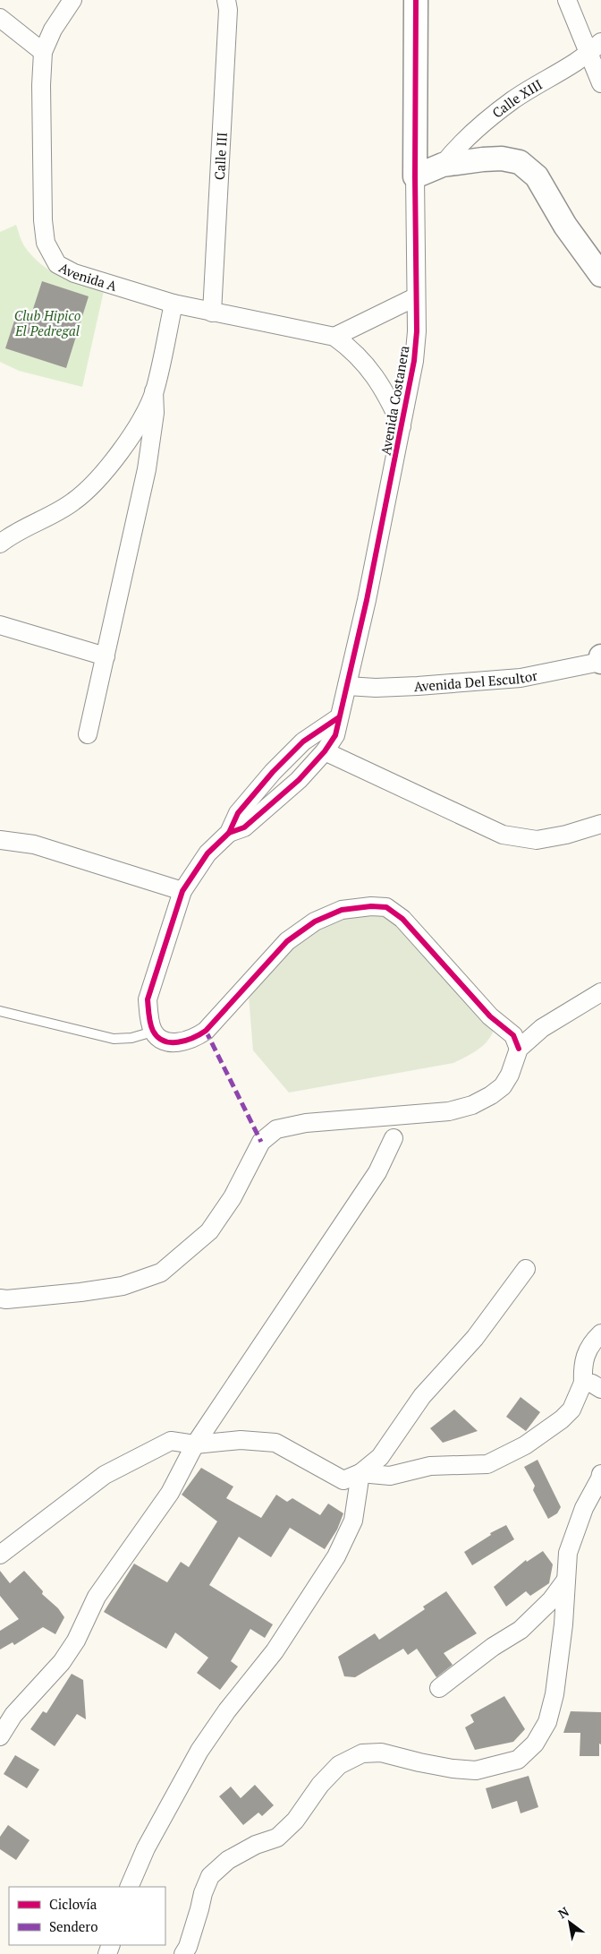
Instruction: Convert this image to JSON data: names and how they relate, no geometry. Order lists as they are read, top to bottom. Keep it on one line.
{"streets":{"street":["Calle XIII","Calle III","Avenida A","Avenida Costanera","Avenida Del Escultor"]},"crossings":[["Calle III","Avenida A"],["Avenida A","Avenida Costanera"],["Avenida Costanera","Avenida Del Escultor"]],"parks":["Club Hipico El Pedregal"],"legend":["Ciclovía","Sendero"],"north":"top left"}
